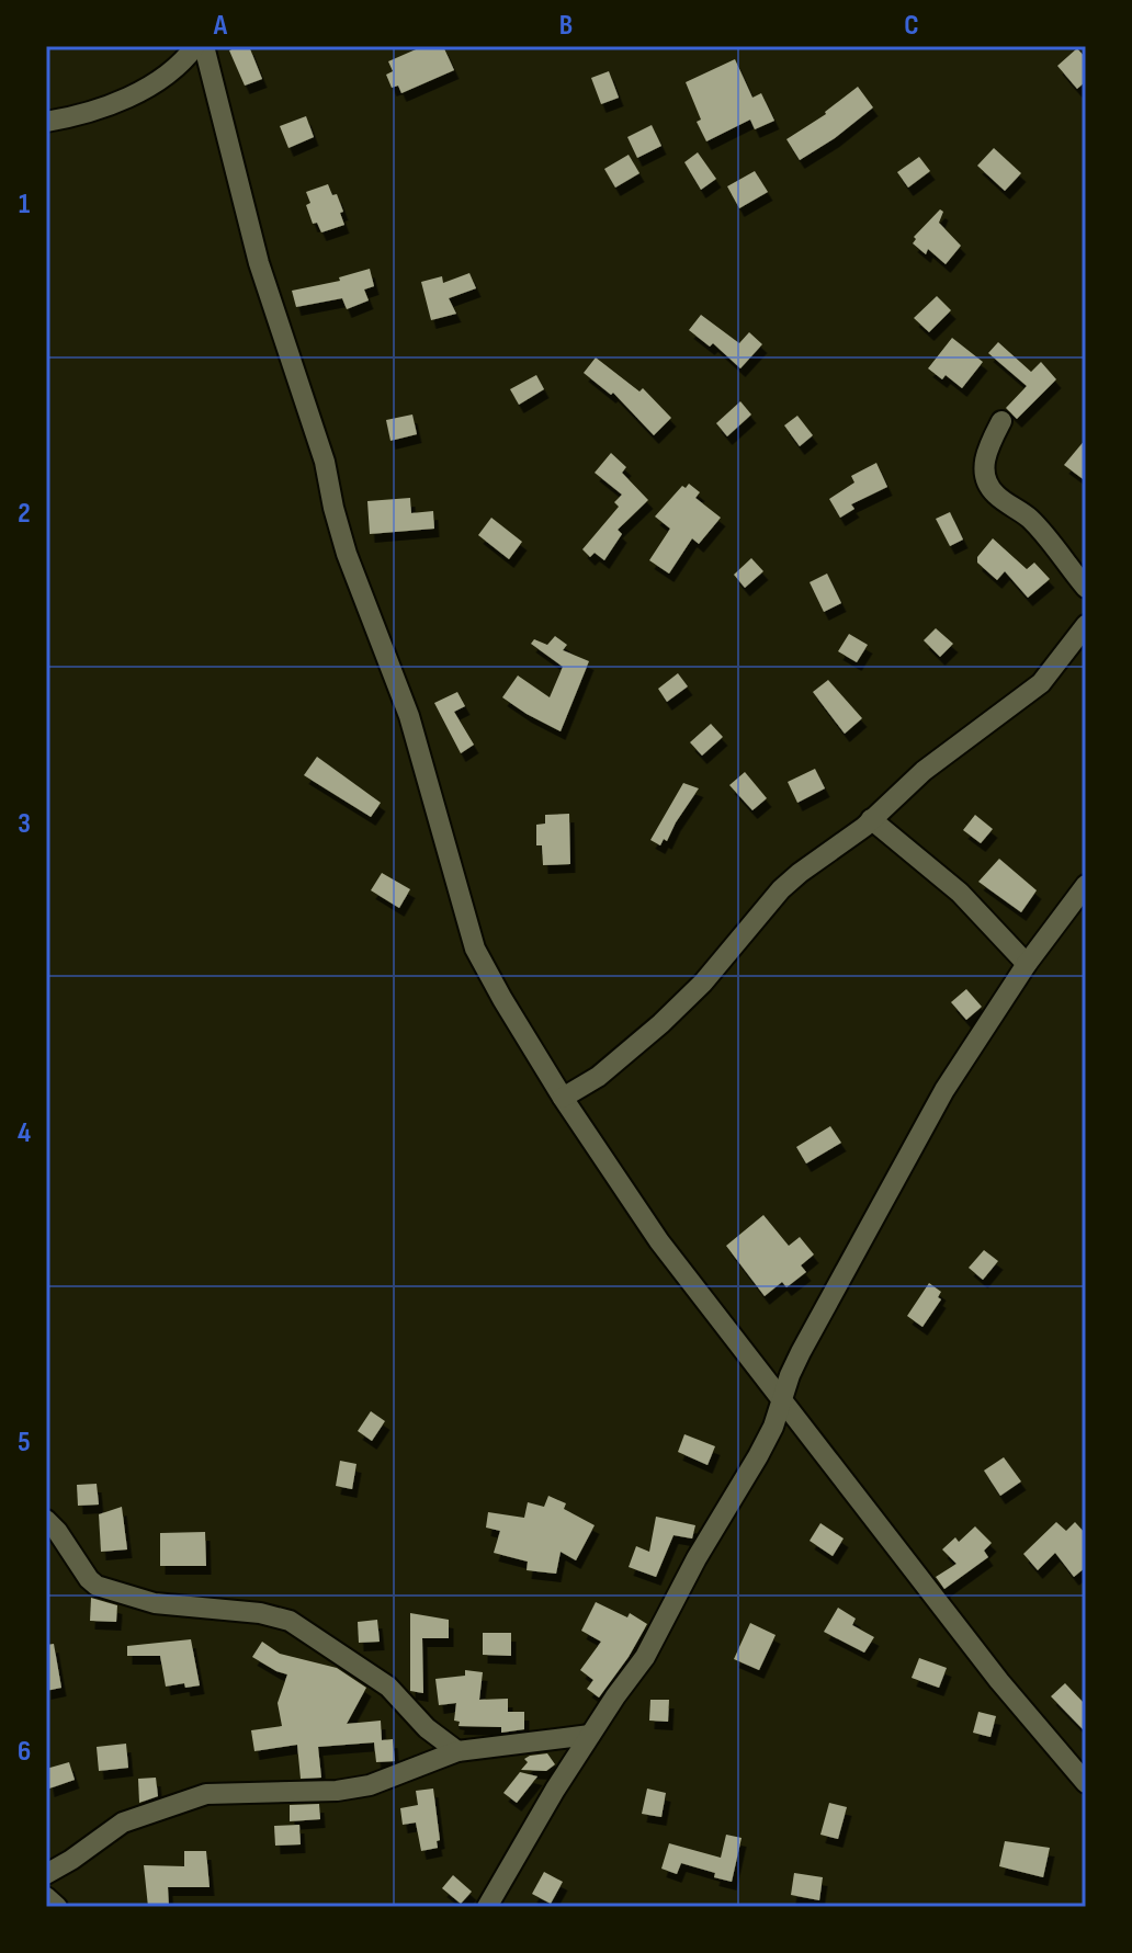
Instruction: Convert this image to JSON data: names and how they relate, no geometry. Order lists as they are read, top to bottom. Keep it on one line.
{"grid":{"columns":["A","B","C"],"rows":["1","2","3","4","5","6"]}}
